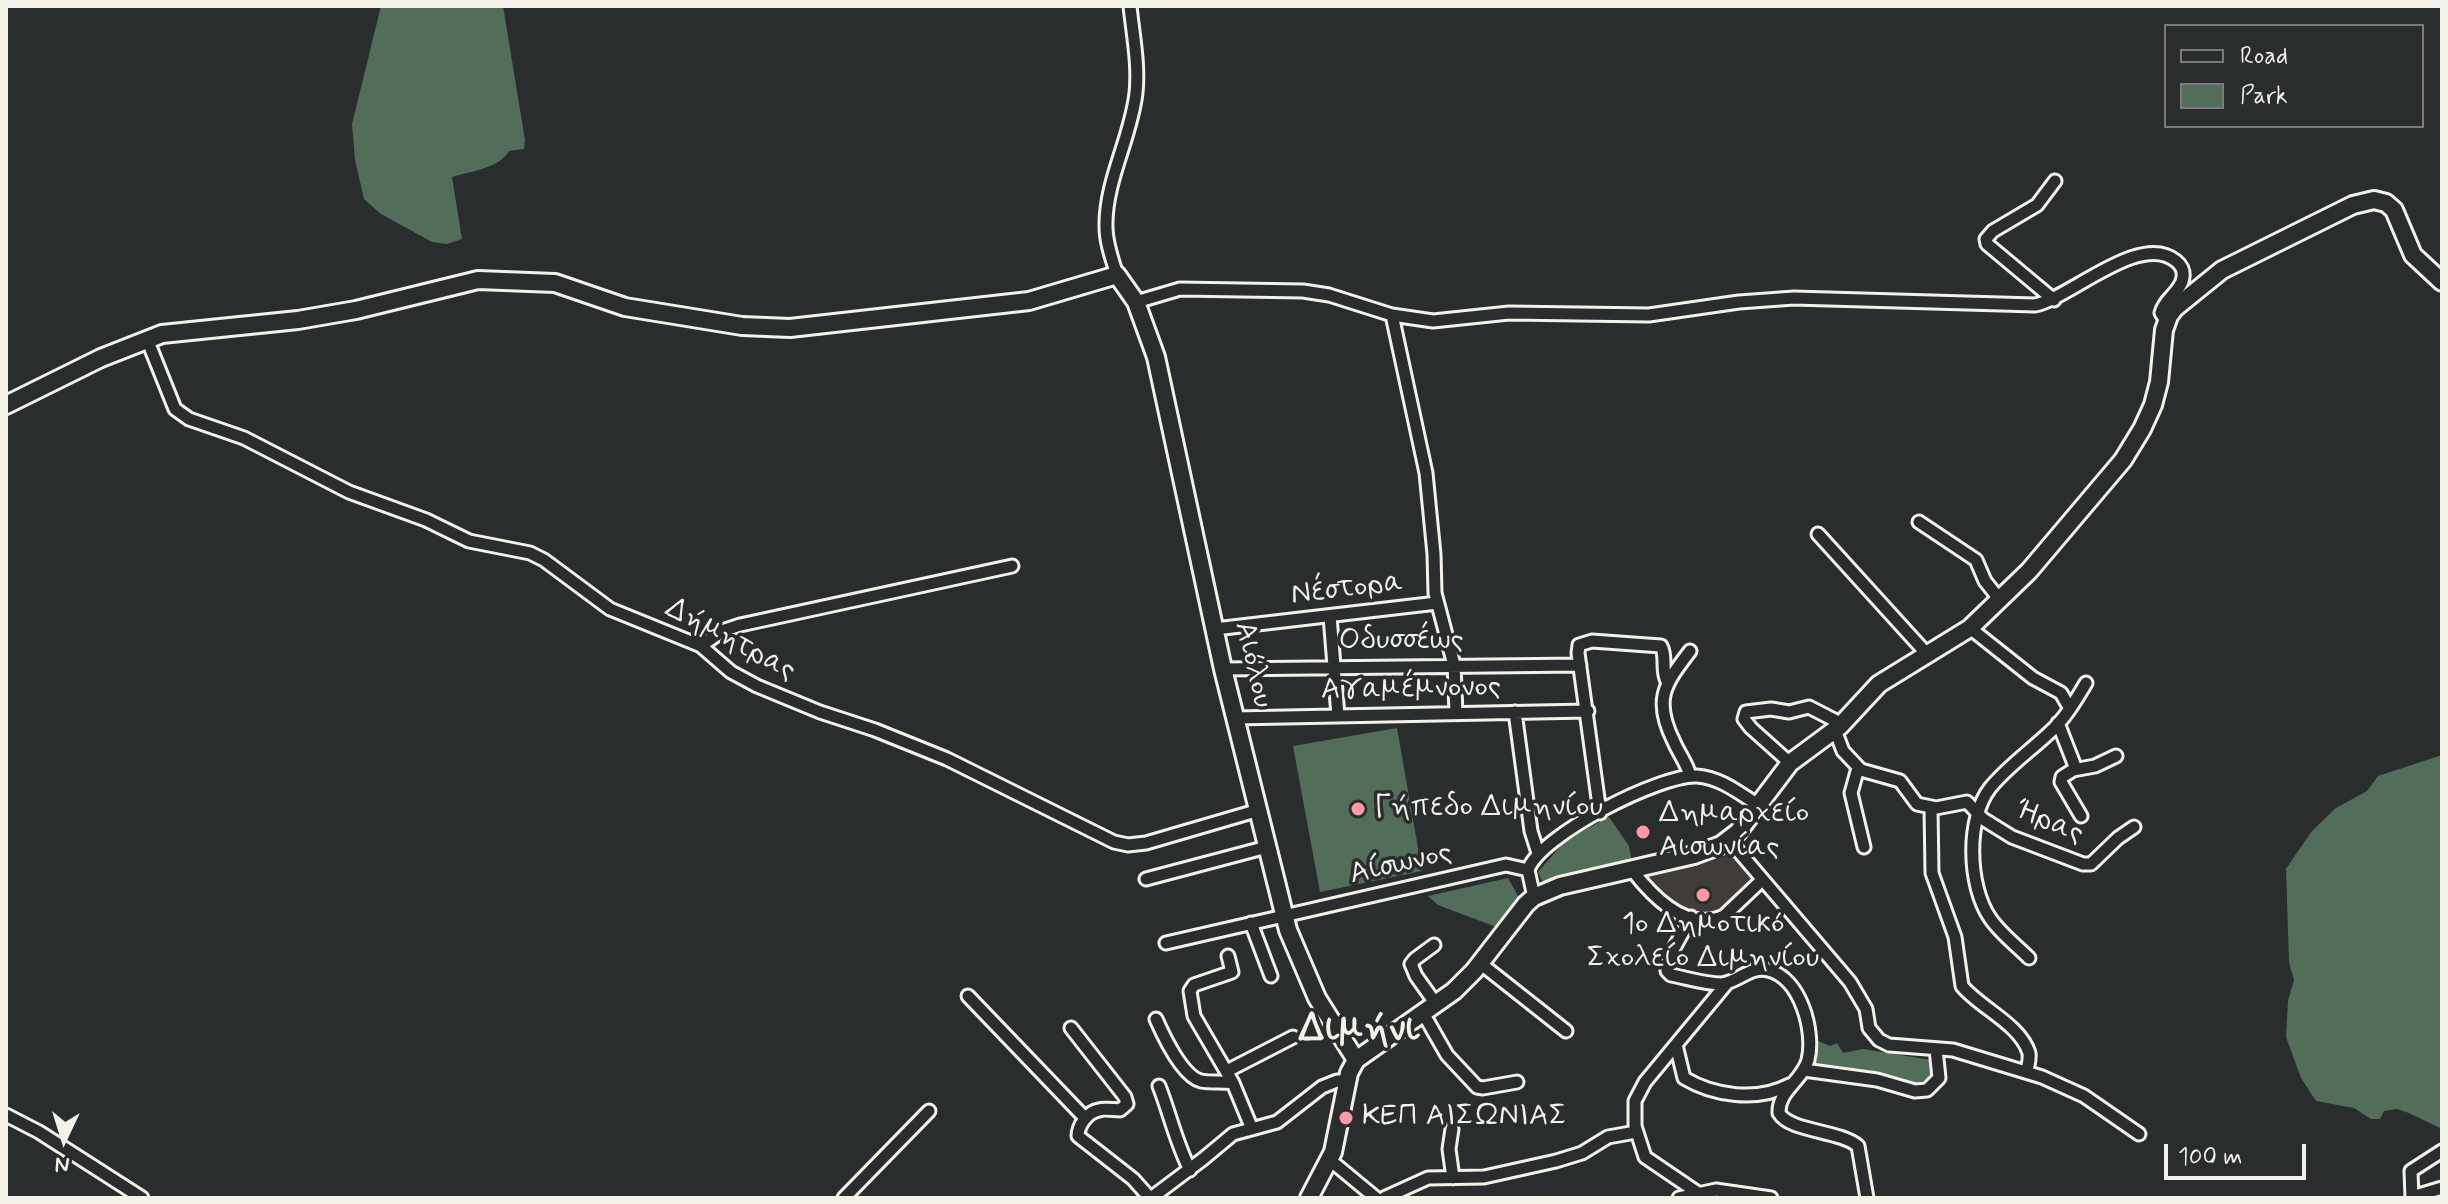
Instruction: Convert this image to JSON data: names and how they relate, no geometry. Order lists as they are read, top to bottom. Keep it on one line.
{"streets":{"street":["Νέστορα","Δήμητρας","Οδυσσέως","Αιόλου","Αγαμέμνονος","Ήρας","Αίσωνος"]},"crossings":[["Νέστορα","Αιόλου"],["Δήμητρας","Αιόλου"],["Οδυσσέως","Αιόλου"],["Αιόλου","Αγαμέμνονος"],["Αιόλου","Αίσωνος"]],"districts":["Διμήνι"],"places":["Γήπεδο Διμηνίου","Δημαρχείο Αισωνίας","1ο Δημοτικό Σχολείο Διμηνίου","ΚΕΠ ΑΙΣΩΝΙΑΣ"],"legend":["Road","Park"],"scale_bar":"100 m","north":"bottom"}
